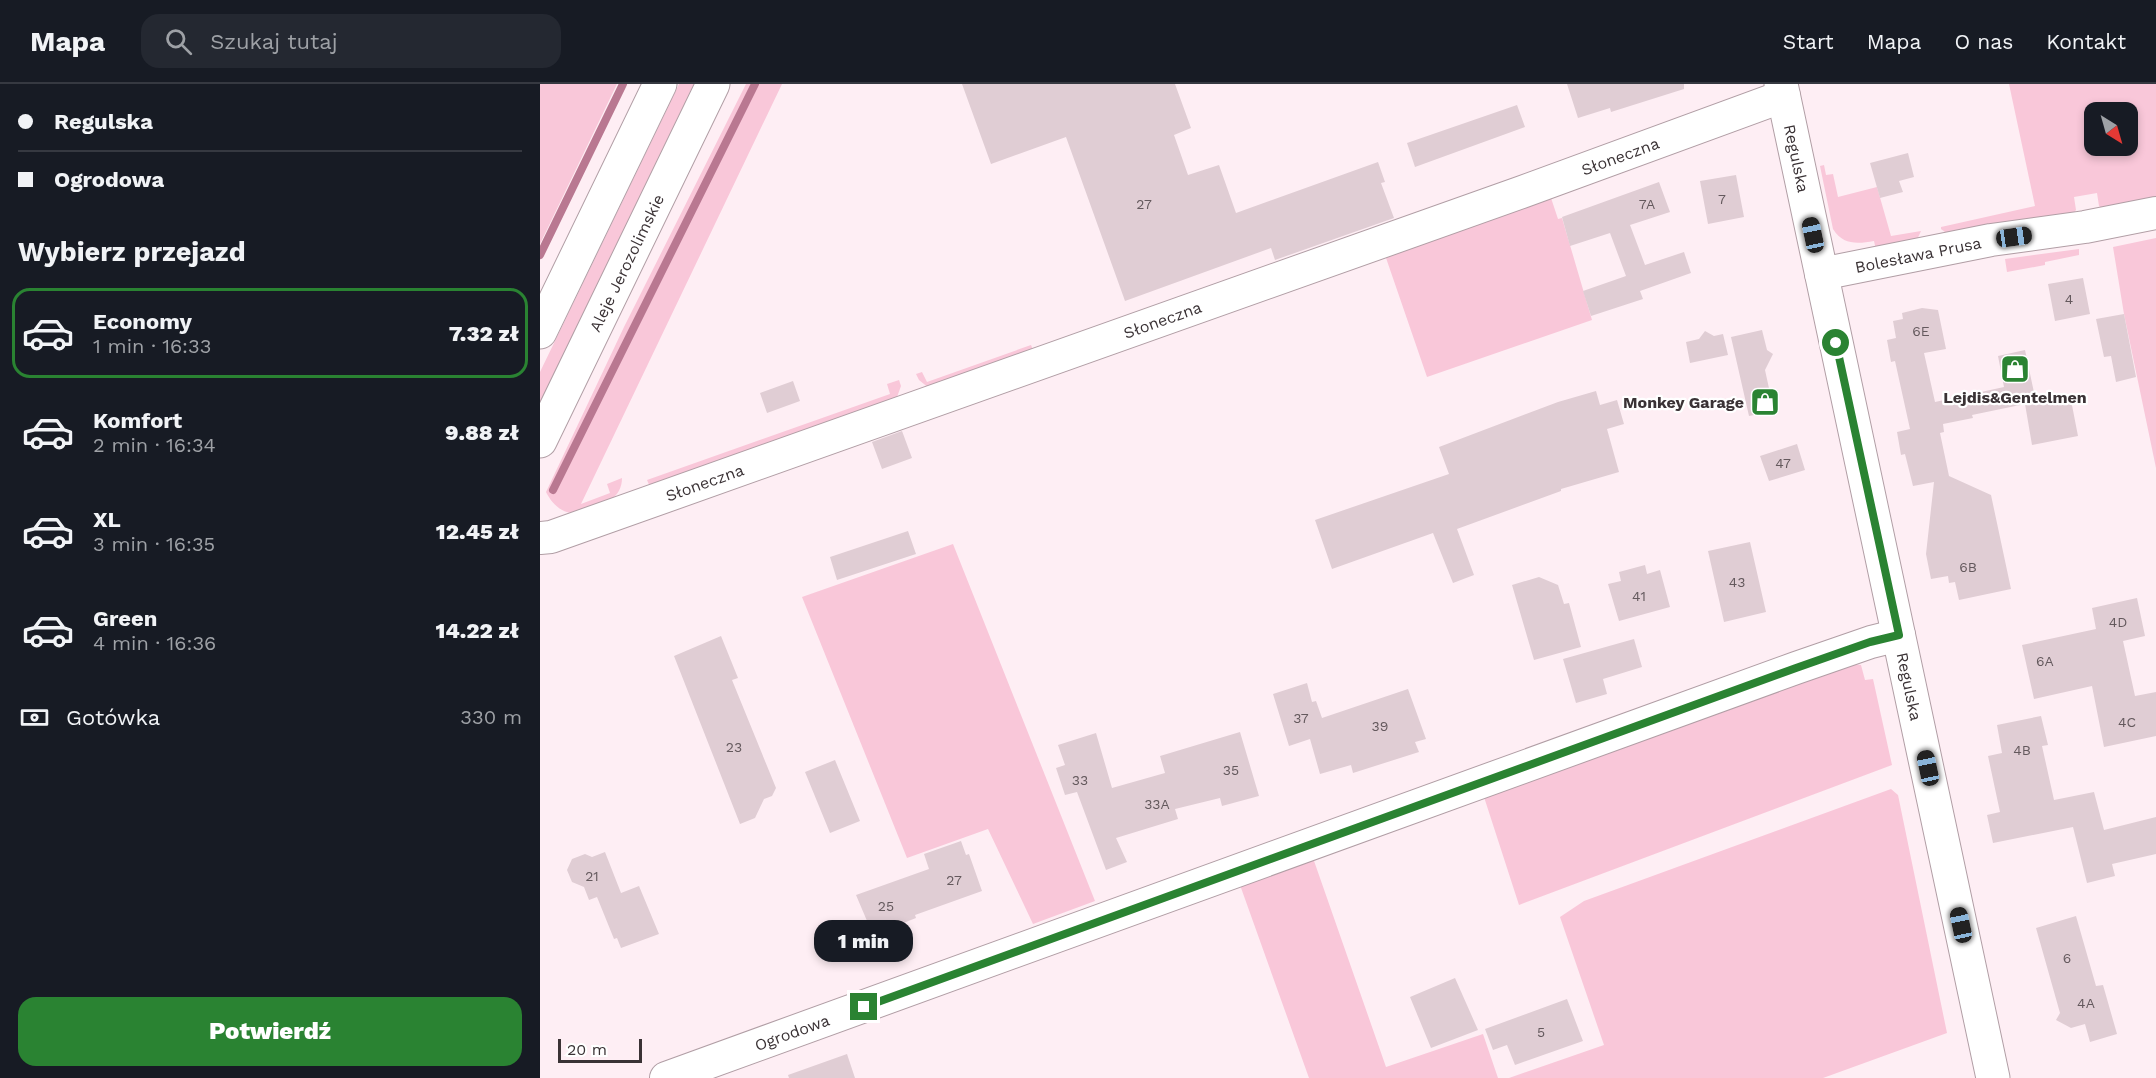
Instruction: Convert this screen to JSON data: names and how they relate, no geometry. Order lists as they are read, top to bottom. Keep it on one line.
{"streets":{"street":["Słoneczna","Regulska","Bolesława Prusa","Aleje Jerozolimskie","Ogrodowa"]},"crossings":[["Słoneczna","Regulska"],["Regulska","Bolesława Prusa"],["Regulska","Ogrodowa"]],"places":{"shop":["Lejdis&Gentelmen","Monkey Garage"]},"house_numbers":["7","27","7A","4","6E","47","6B","43","41","4D","6A","37","4C","39","23","4B","35","33","33A","21","27","25","6","4A","5"],"scale_bar":"20 m","north":"bottom right","page":{"header":"Mapa","search":"Szukaj tutaj","nav":["Start","Mapa","O nas","Kontakt"],"banner":["Regulska","Ogrodowa"],"heading":"Wybierz przejazd","list":[{"name":"Economy","note":"1 min · 16:33","value":"7.32 zł"},{"name":"Komfort","note":"2 min · 16:34","value":"9.88 zł"},{"name":"XL","note":"3 min · 16:35","value":"12.45 zł"},{"name":"Green","note":"4 min · 16:36","value":"14.22 zł"}],"pay":["Gotówka","330 m"],"bubble":"1 min","buttons":"Potwierdź","scale":"20 m"}}
